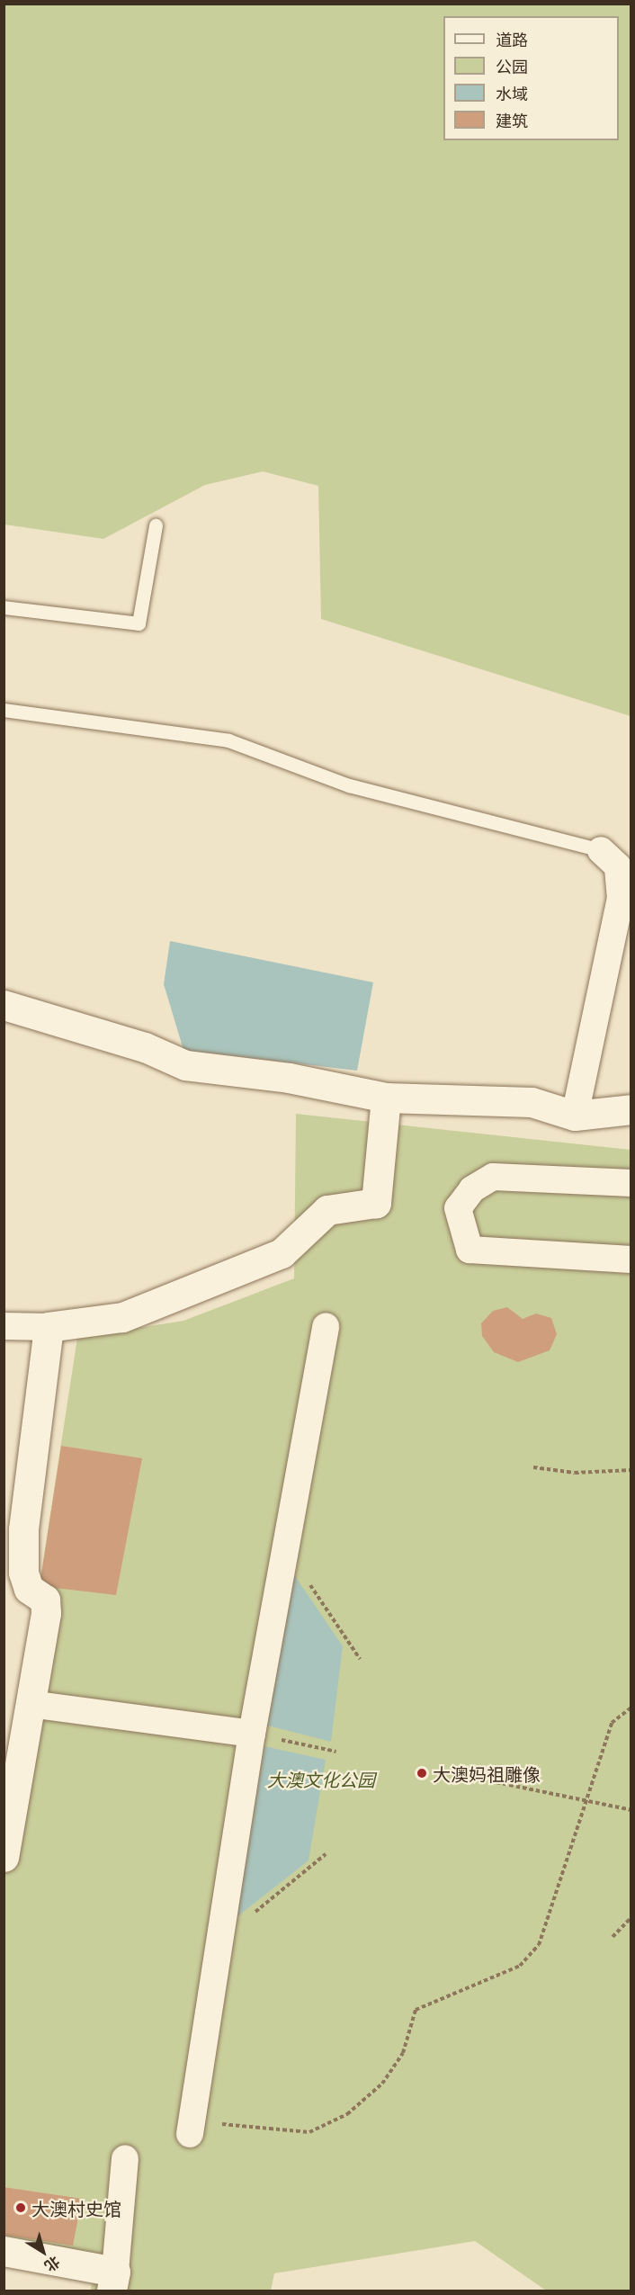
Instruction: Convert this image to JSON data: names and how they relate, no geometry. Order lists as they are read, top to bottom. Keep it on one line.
{"parks":["大澳文化公园"],"places":["大澳妈祖雕像","大澳村史馆"],"legend":["道路","公园","水域","建筑"],"north":"bottom right"}
